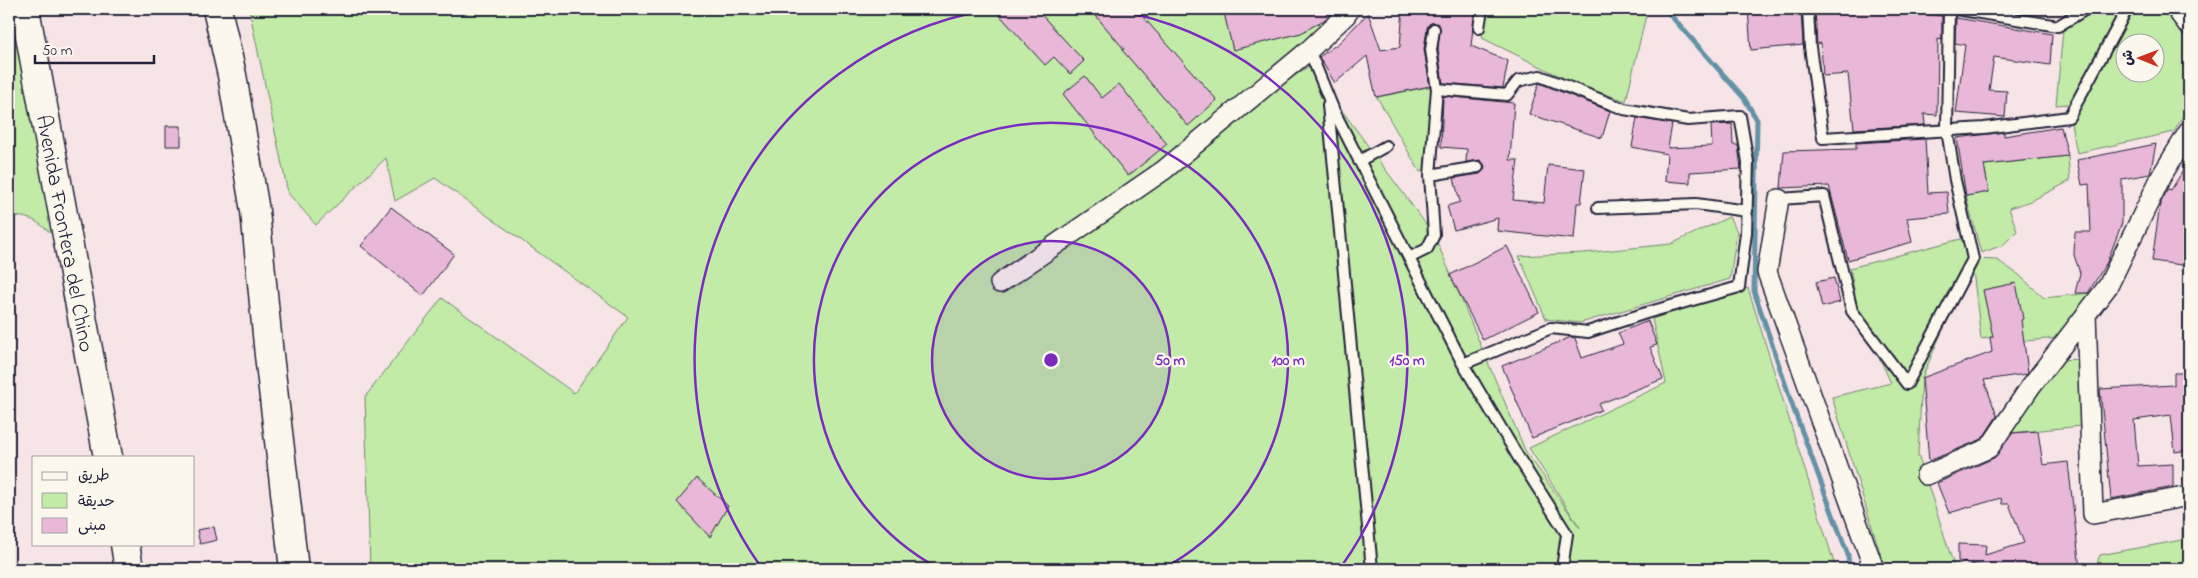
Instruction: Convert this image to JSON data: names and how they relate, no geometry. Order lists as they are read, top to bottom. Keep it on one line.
{"streets":{"street":["Avenida Frontera del Chino"]},"legend":["طريق","حديقة","مبنى"],"scale_bar":"50 m","north":"left","rings":["50 m","100 m","150 m"]}
